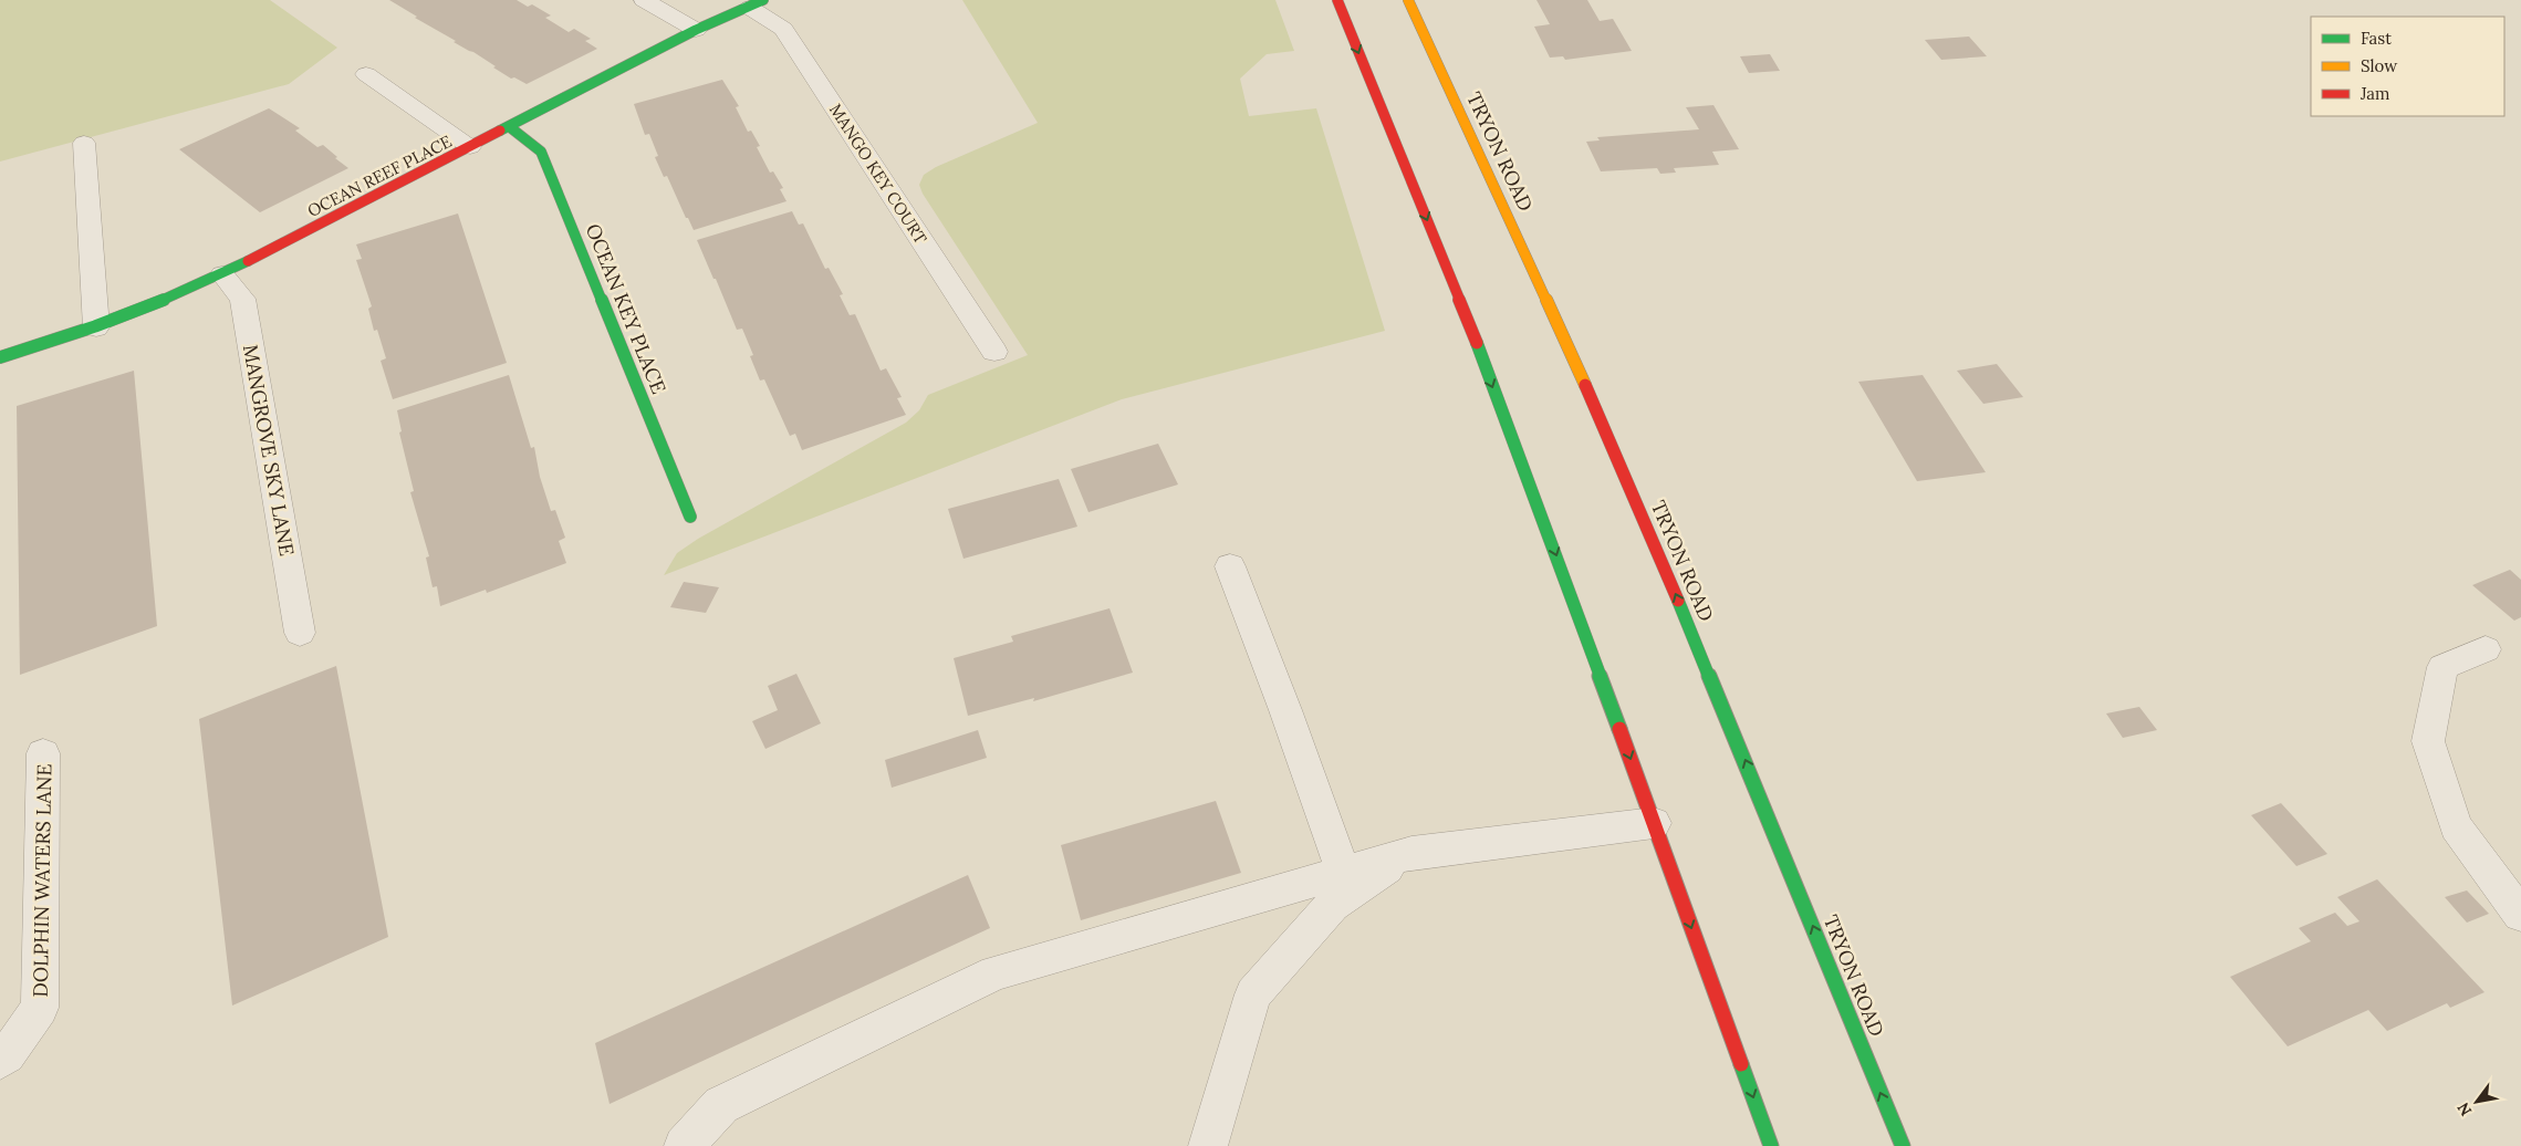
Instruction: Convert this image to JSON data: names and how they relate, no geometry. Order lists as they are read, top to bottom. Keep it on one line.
{"streets":{"main road":["TRYON ROAD","OCEAN REEF PLACE","OCEAN KEY PLACE"],"street":["MANGO KEY COURT","MANGROVE SKY LANE","DOLPHIN WATERS LANE"]},"crossings":[["MANGO KEY COURT","OCEAN REEF PLACE"],["OCEAN REEF PLACE","OCEAN KEY PLACE"],["OCEAN REEF PLACE","MANGROVE SKY LANE"]],"legend":["Fast","Slow","Jam"],"north":"bottom left"}
